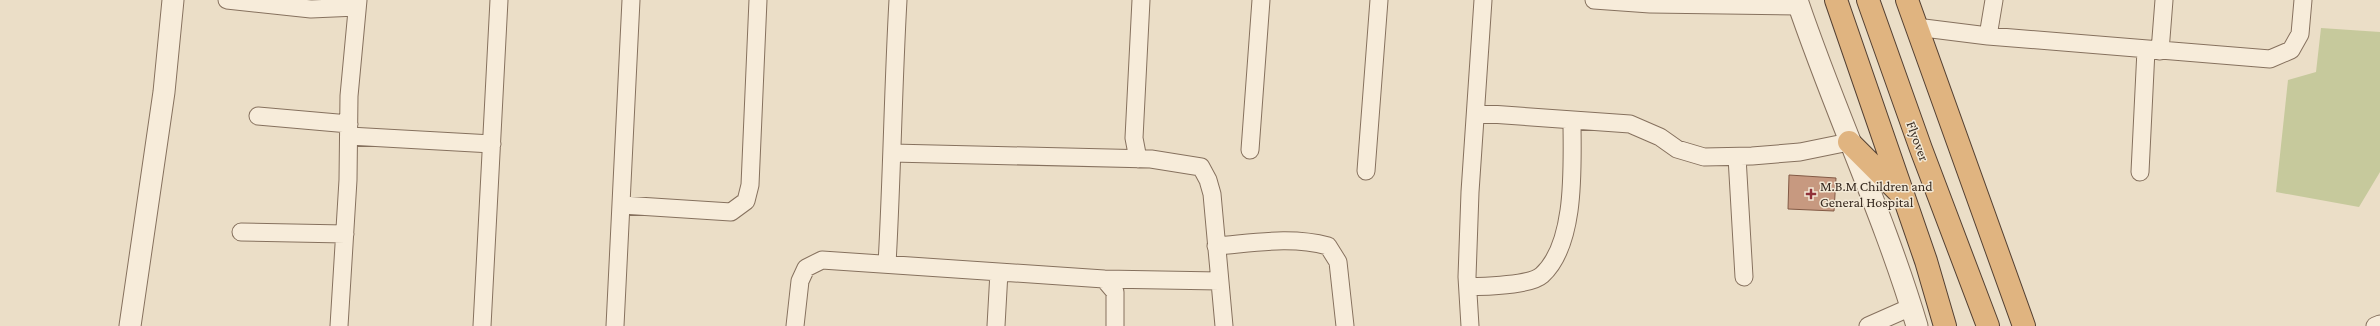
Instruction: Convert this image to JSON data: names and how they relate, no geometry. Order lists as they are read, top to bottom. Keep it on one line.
{"streets":{"highway":["Flyover"]},"places":{"health":["M.B.M Children and General Hospital"]}}
